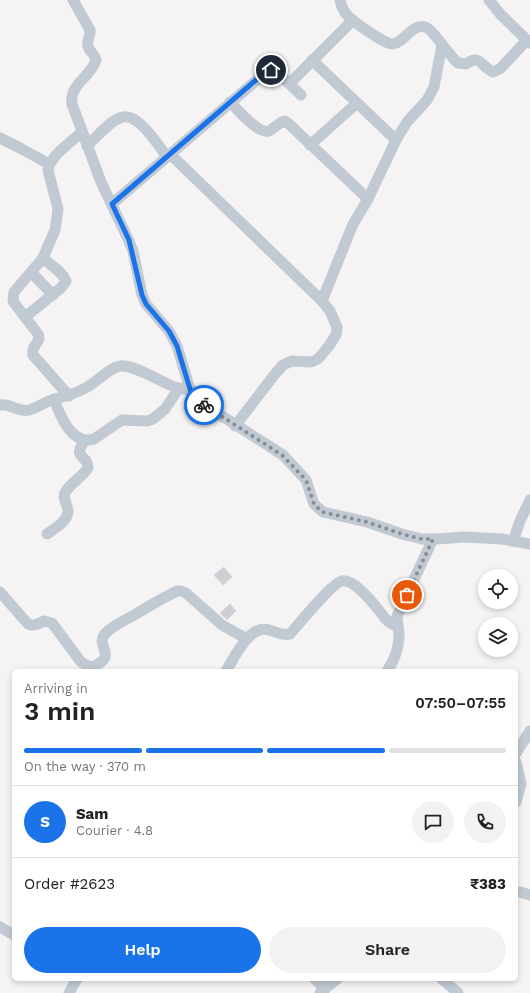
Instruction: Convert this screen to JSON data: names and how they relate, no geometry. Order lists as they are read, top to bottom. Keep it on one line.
{"page":{"heading":["3 min","Arriving in","07:50–07:55"],"panel":["Sam","Courier · 4.8","Order #2623","₹383"],"bar":"On the way · 370 m","round":"S","buttons":["Help","Share"]}}
